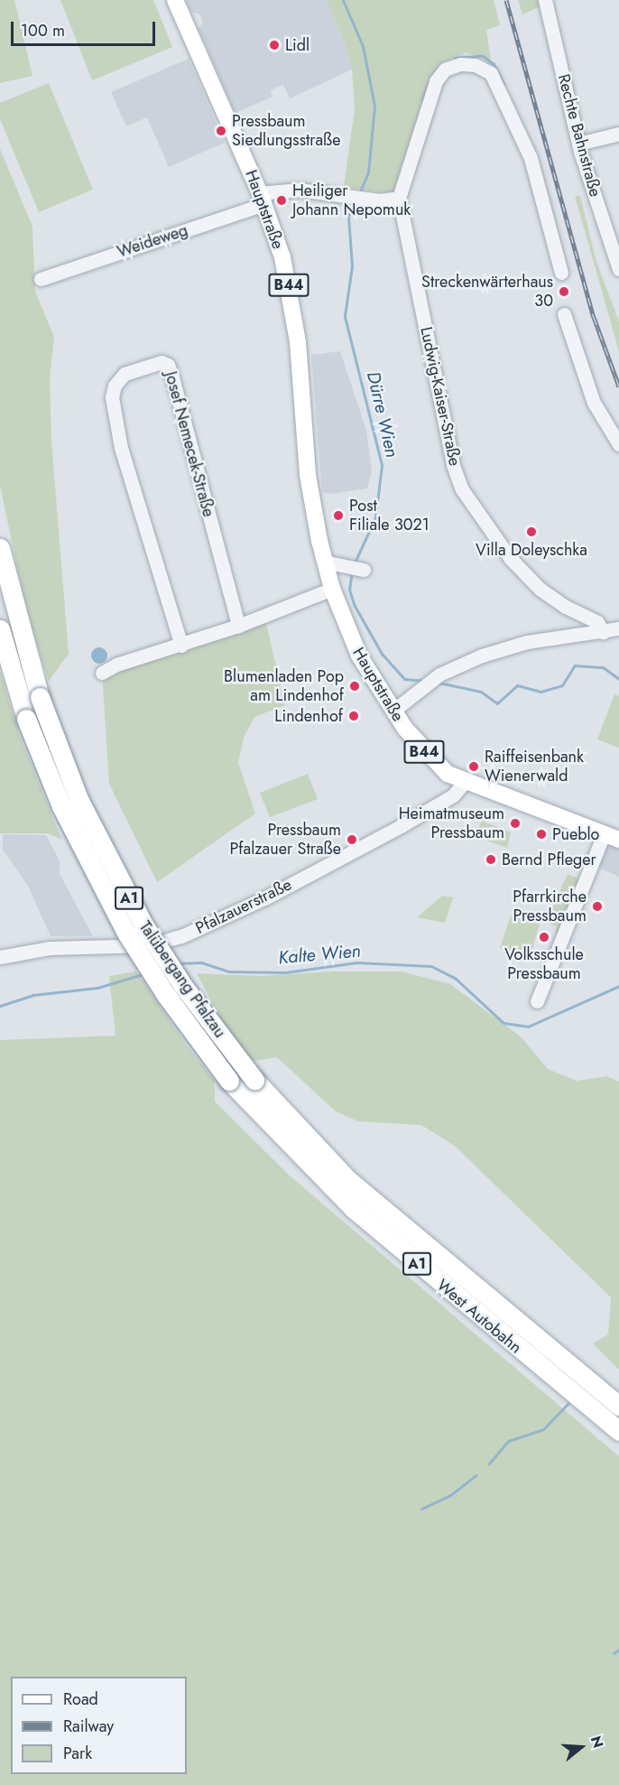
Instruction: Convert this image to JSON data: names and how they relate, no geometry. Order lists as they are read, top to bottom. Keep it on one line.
{"streets":{"highway":["A1","Talübergang Pfalzau","West Autobahn"],"main road":["Hauptstraße","B44"],"street":["Rechte Bahnstraße","Weideweg","Ludwig-Kaiser-Straße","Josef Nemecek-Straße","Pfalzauerstraße"]},"crossings":[["Hauptstraße","Weideweg"],["Hauptstraße","Pfalzauerstraße"],["Talübergang Pfalzau","West Autobahn"]],"water":["Dürre Wien","Kalte Wien"],"places":["Lidl","Pressbaum Siedlungsstraße","Heiliger Johann Nepomuk","Streckenwärterhaus 30","Post Filiale 3021","Villa Doleyschka","Blumenladen Pop am Lindenhof","Lindenhof","Raiffeisenbank Wienerwald","Heimatmuseum Pressbaum","Pueblo","Pressbaum Pfalzauer Straße","Bernd Pfleger","Pfarrkirche Pressbaum","Volksschule Pressbaum"],"legend":["Road","Railway","Park"],"scale_bar":"100 m","north":"right"}
